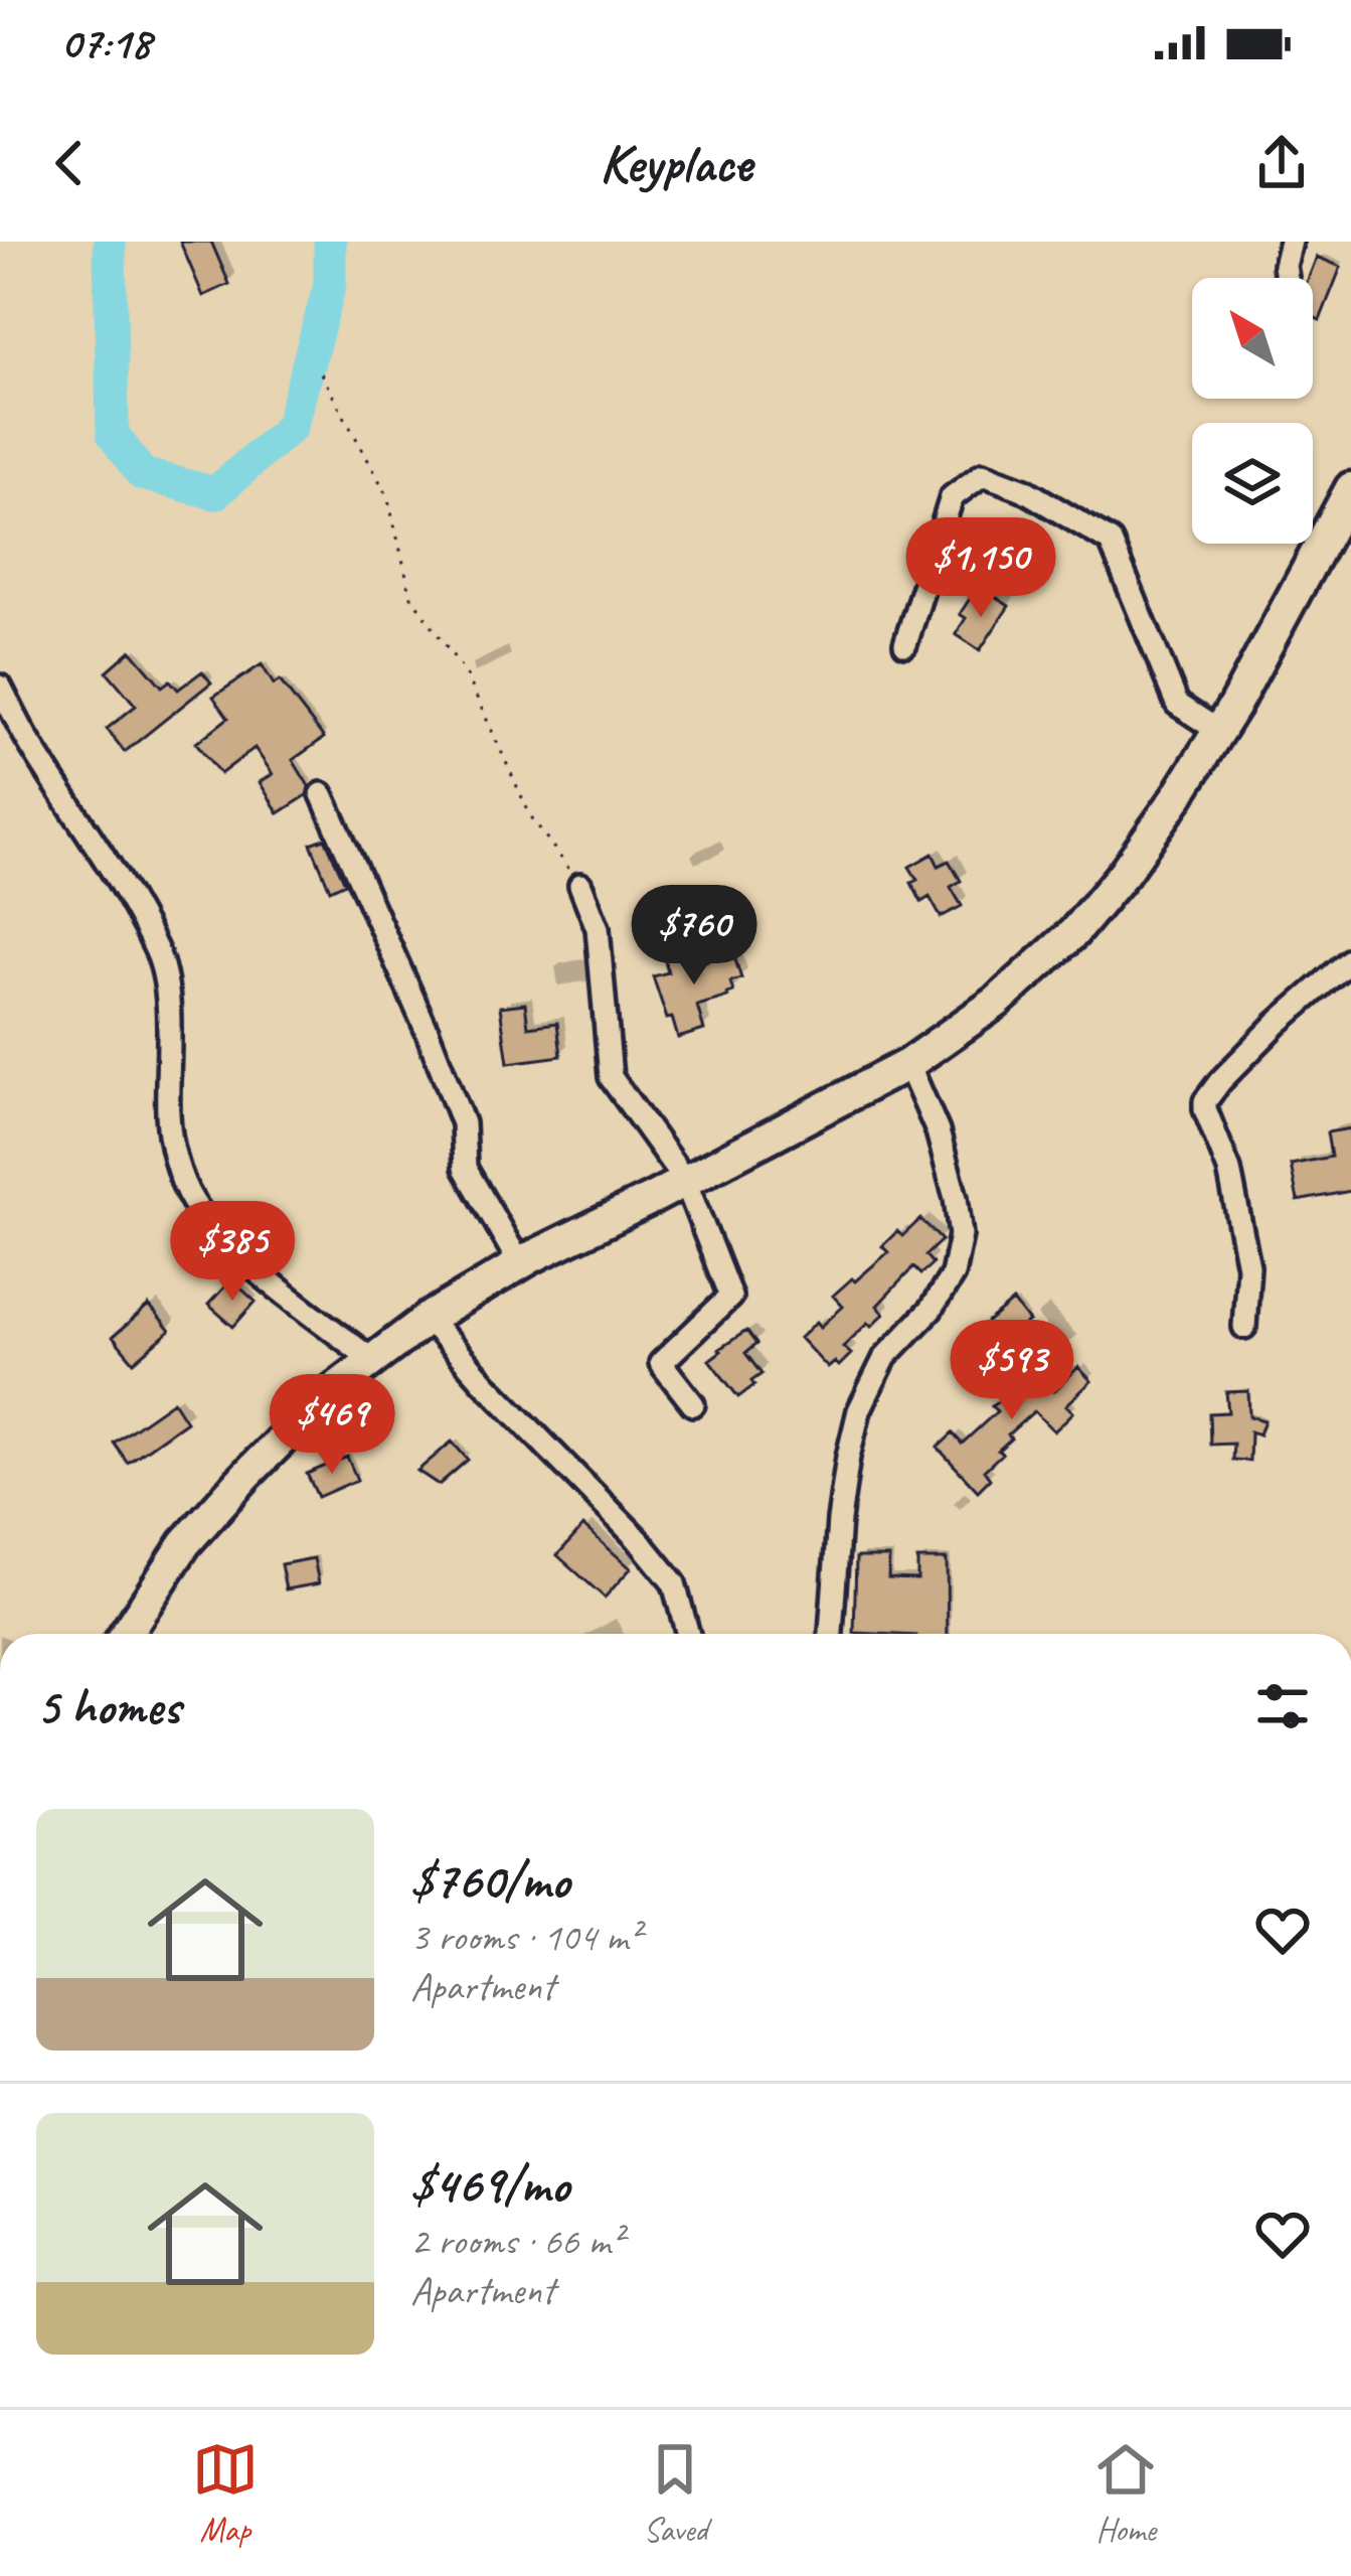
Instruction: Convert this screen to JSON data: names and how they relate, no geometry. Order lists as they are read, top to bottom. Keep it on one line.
{"north":"top left","page":{"status":"07:18","header":"Keyplace","price":["$1,150","$760","$385","$593","$469"],"heading":"5 homes","list":[{"name":"$760/mo","note":"3 rooms · 104 m² · Apartment"},{"name":"$469/mo","note":"2 rooms · 66 m² · Apartment"}],"tabs":["Map","Saved","Home"]}}
